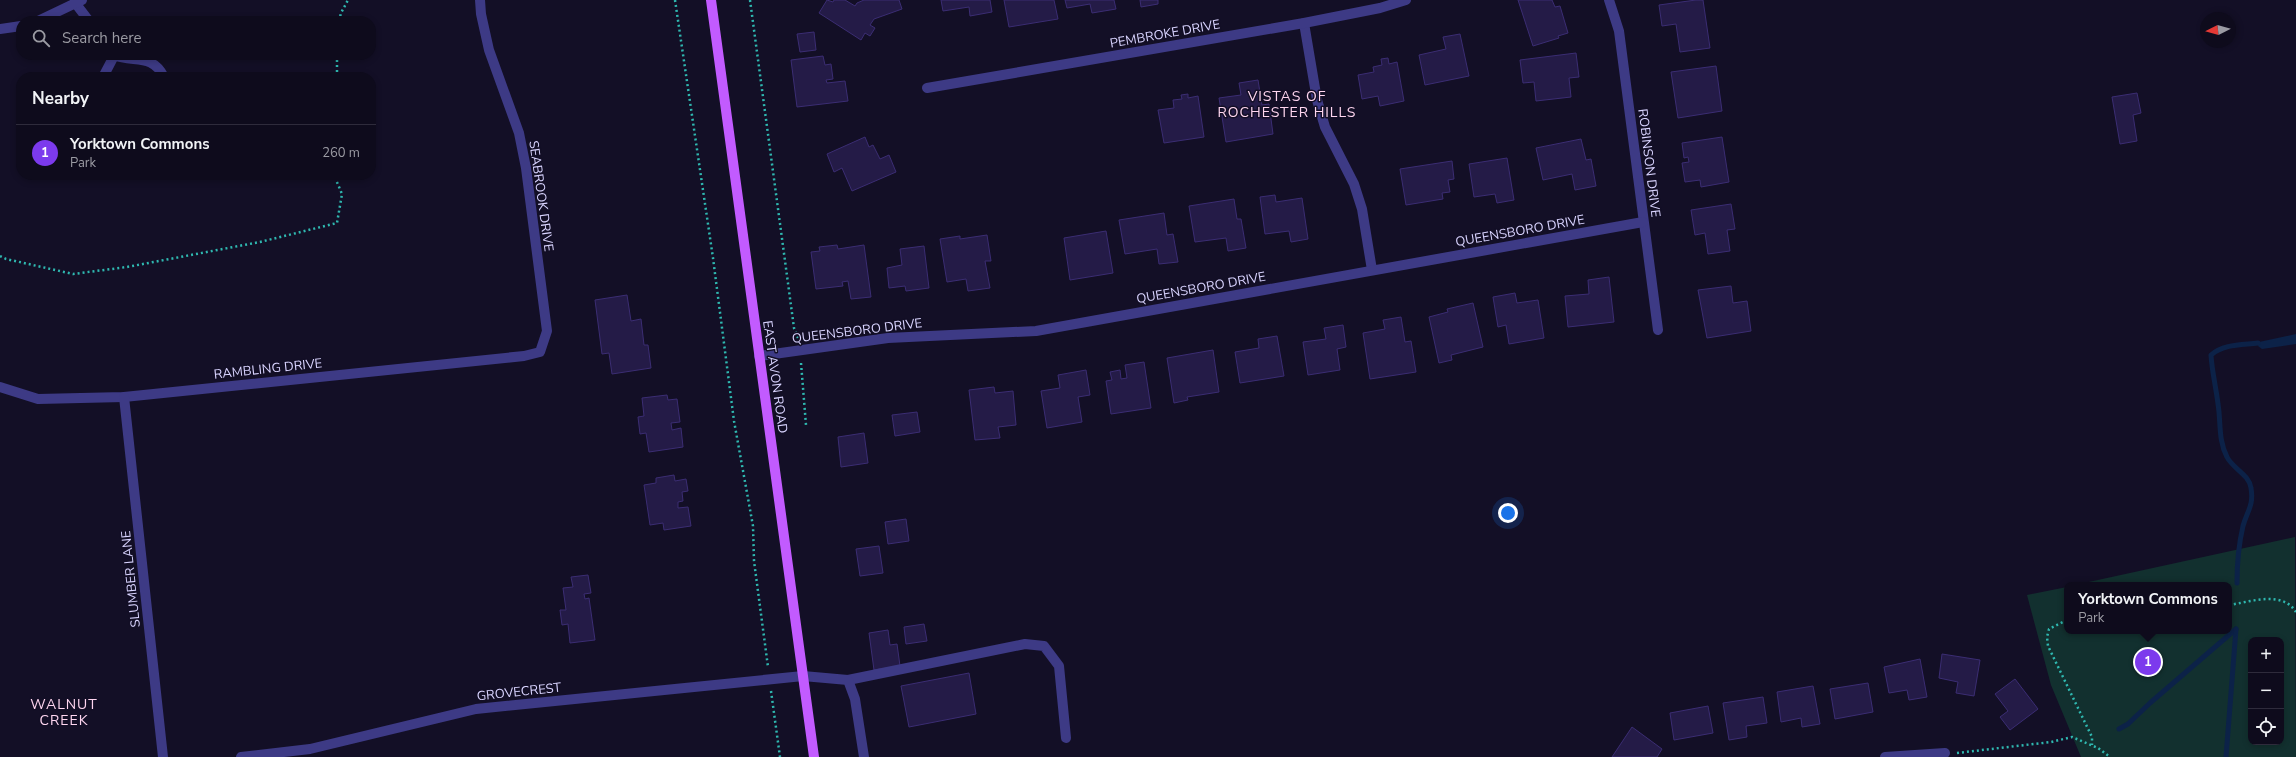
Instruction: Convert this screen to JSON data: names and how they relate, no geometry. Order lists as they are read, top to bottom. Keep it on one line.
{"streets":{"main road":["EAST AVON ROAD"],"street":["PEMBROKE DRIVE","ROBINSON DRIVE","SEABROOK DRIVE","QUEENSBORO DRIVE","RAMBLING DRIVE","SLUMBER LANE","GROVECREST"]},"crossings":[["ROBINSON DRIVE","QUEENSBORO DRIVE"],["SEABROOK DRIVE","RAMBLING DRIVE"],["QUEENSBORO DRIVE","EAST AVON ROAD"],["RAMBLING DRIVE","SLUMBER LANE"],["EAST AVON ROAD","GROVECREST"]],"districts":["VISTAS OF ROCHESTER HILLS","WALNUT CREEK"],"north":"left","page":{"search":"Search here","heading":"Nearby","list":[{"mark":"1","name":"Yorktown Commons","note":"Park","value":"260 m"}],"popup":["Yorktown Commons","Park"],"map_buttons":["+","−"],"pins":"1"}}
